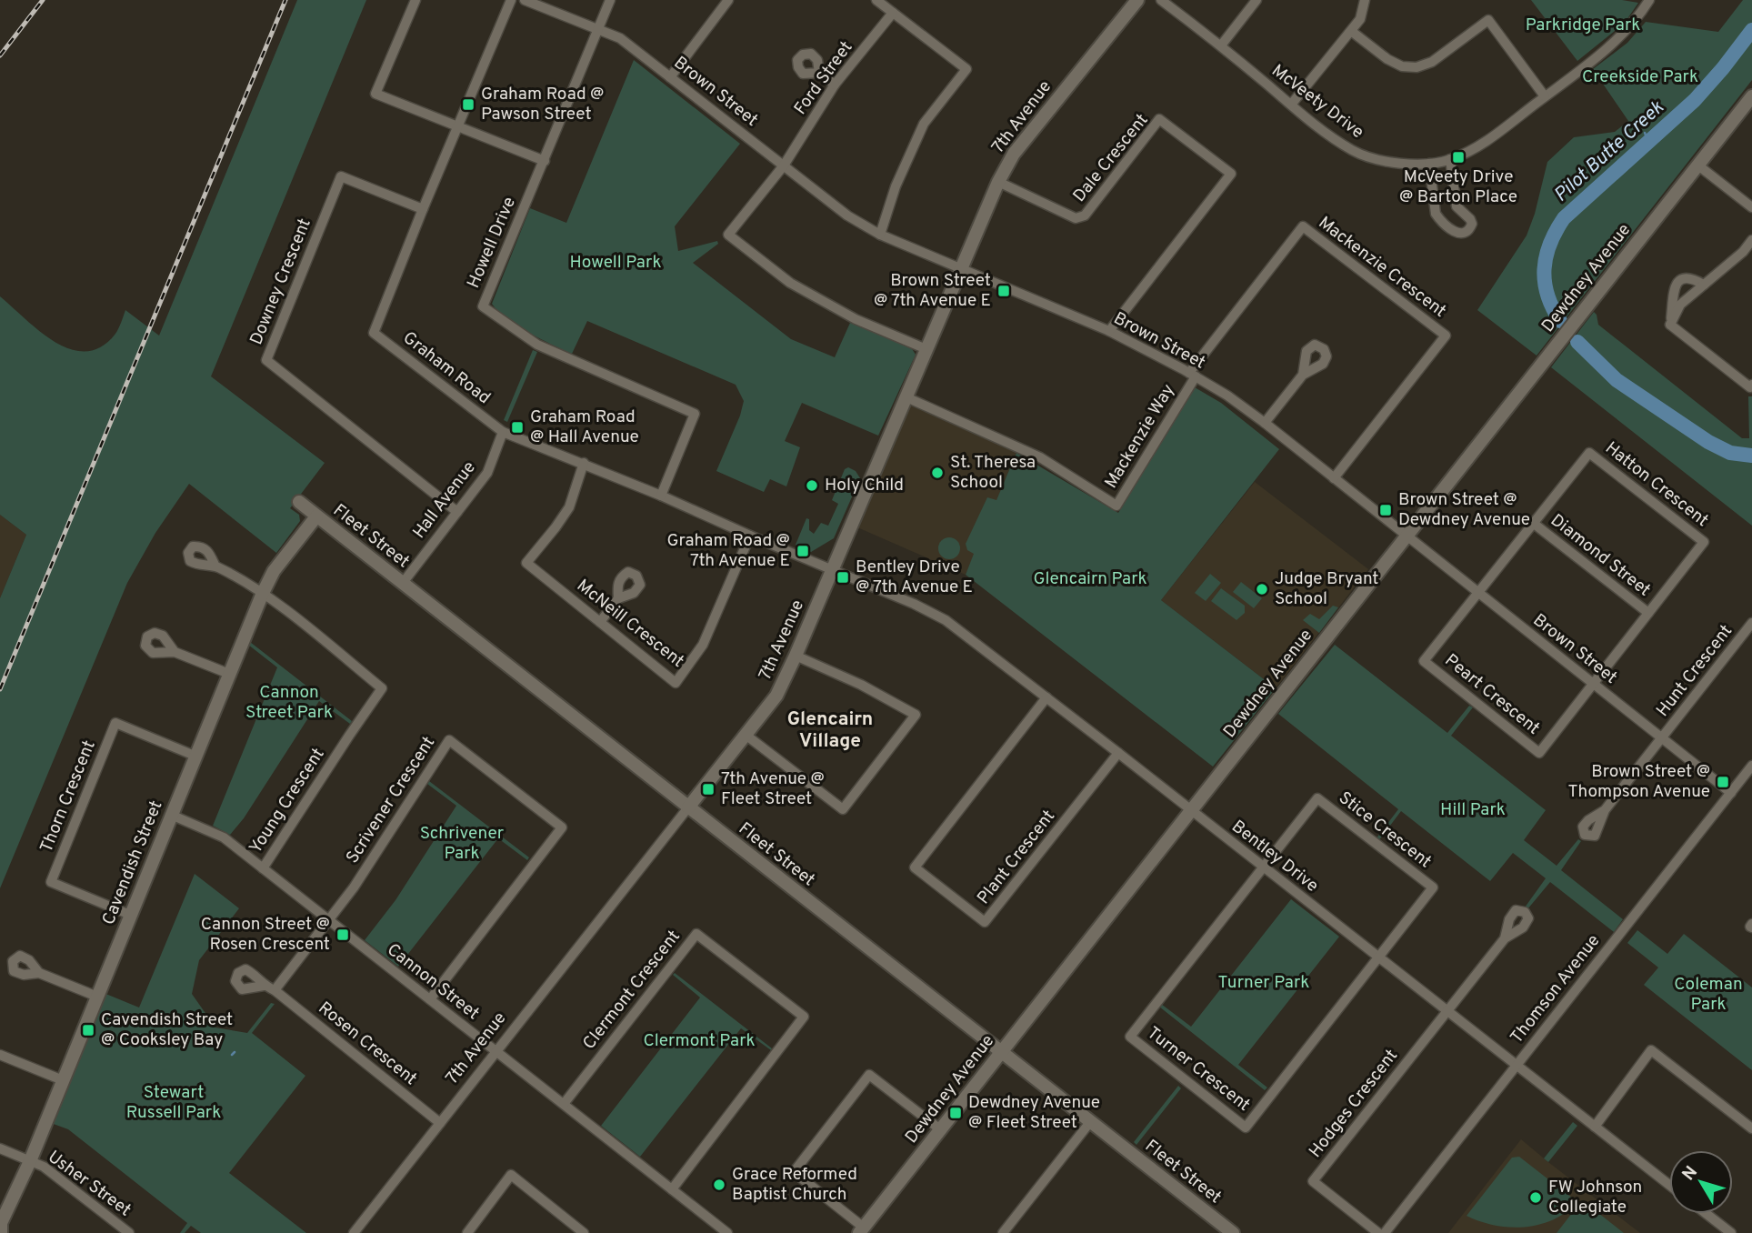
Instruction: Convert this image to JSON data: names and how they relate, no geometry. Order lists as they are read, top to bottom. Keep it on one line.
{"streets":{"street":["Ford Street","Brown Street","McVeety Drive","7th Avenue","Dale Crescent","Howell Drive","Mackenzie Crescent","Dewdney Avenue","Downey Crescent","Graham Road","Mackenzie Way","Hatton Crescent","Hall Avenue","Fleet Street","Diamond Street","McNeill Crescent","Hunt Crescent","Peart Crescent","Thorn Crescent","Scrivener Crescent","Young Crescent","Stice Crescent","Bentley Drive","Plant Crescent","Cavendish Street","Cannon Street","Thomson Avenue","Clermont Crescent","Rosen Crescent","Turner Crescent","Hodges Crescent","Usher Street"]},"crossings":[["Ford Street","Brown Street"],["Ford Street","7th Avenue"],["Brown Street","7th Avenue"],["Brown Street","Dale Crescent"],["Brown Street","Howell Drive"],["Brown Street","Mackenzie Crescent"],["Brown Street","Dewdney Avenue"],["Brown Street","Mackenzie Way"],["Brown Street","Hatton Crescent"],["Brown Street","Hunt Crescent"],["Brown Street","Peart Crescent"],["Brown Street","Thomson Avenue"],["7th Avenue","Dale Crescent"],["7th Avenue","Graham Road"],["7th Avenue","Mackenzie Way"],["7th Avenue","Fleet Street"],["7th Avenue","Bentley Drive"],["7th Avenue","Cannon Street"],["7th Avenue","Rosen Crescent"],["Howell Drive","Graham Road"],["Mackenzie Crescent","Mackenzie Way"],["Dewdney Avenue","Fleet Street"],["Dewdney Avenue","Bentley Drive"],["Downey Crescent","Graham Road"],["Downey Crescent","Hall Avenue"],["Graham Road","Hall Avenue"],["Graham Road","McNeill Crescent"],["Graham Road","Bentley Drive"],["Hatton Crescent","Diamond Street"],["Hatton Crescent","Peart Crescent"],["Hall Avenue","Fleet Street"],["Fleet Street","Cavendish Street"],["Thorn Crescent","Cavendish Street"],["Scrivener Crescent","Cannon Street"],["Young Crescent","Cavendish Street"],["Young Crescent","Cannon Street"],["Stice Crescent","Bentley Drive"],["Stice Crescent","Turner Crescent"],["Bentley Drive","Plant Crescent"],["Bentley Drive","Thomson Avenue"],["Bentley Drive","Turner Crescent"],["Bentley Drive","Hodges Crescent"],["Cavendish Street","Cannon Street"],["Cavendish Street","Usher Street"],["Cannon Street","Clermont Crescent"]],"districts":["Glencairn Village"],"water":["Pilot Butte Creek"],"parks":["Parkridge Park","Creekside Park","Howell Park","Glencairn Park","Cannon Street Park","Hill Park","Schrivener Park","Turner Park","Coleman Park","Clermont Park","Stewart Russell Park"],"places":{"transit":["Graham Road @ Pawson Street","McVeety Drive @ Barton Place","Brown Street @ 7th Avenue E","Graham Road @ Hall Avenue","Brown Street @ Dewdney Avenue","Graham Road @ 7th Avenue E","Bentley Drive @ 7th Avenue E","Brown Street @ Thompson Avenue","7th Avenue @ Fleet Street","Cannon Street @ Rosen Crescent","Cavendish Street @ Cooksley Bay","Dewdney Avenue @ Fleet Street"],"other":["St. Theresa School","Holy Child","Judge Bryant School","Grace Reformed Baptist Church","FW Johnson Collegiate"]},"north":"top left"}
